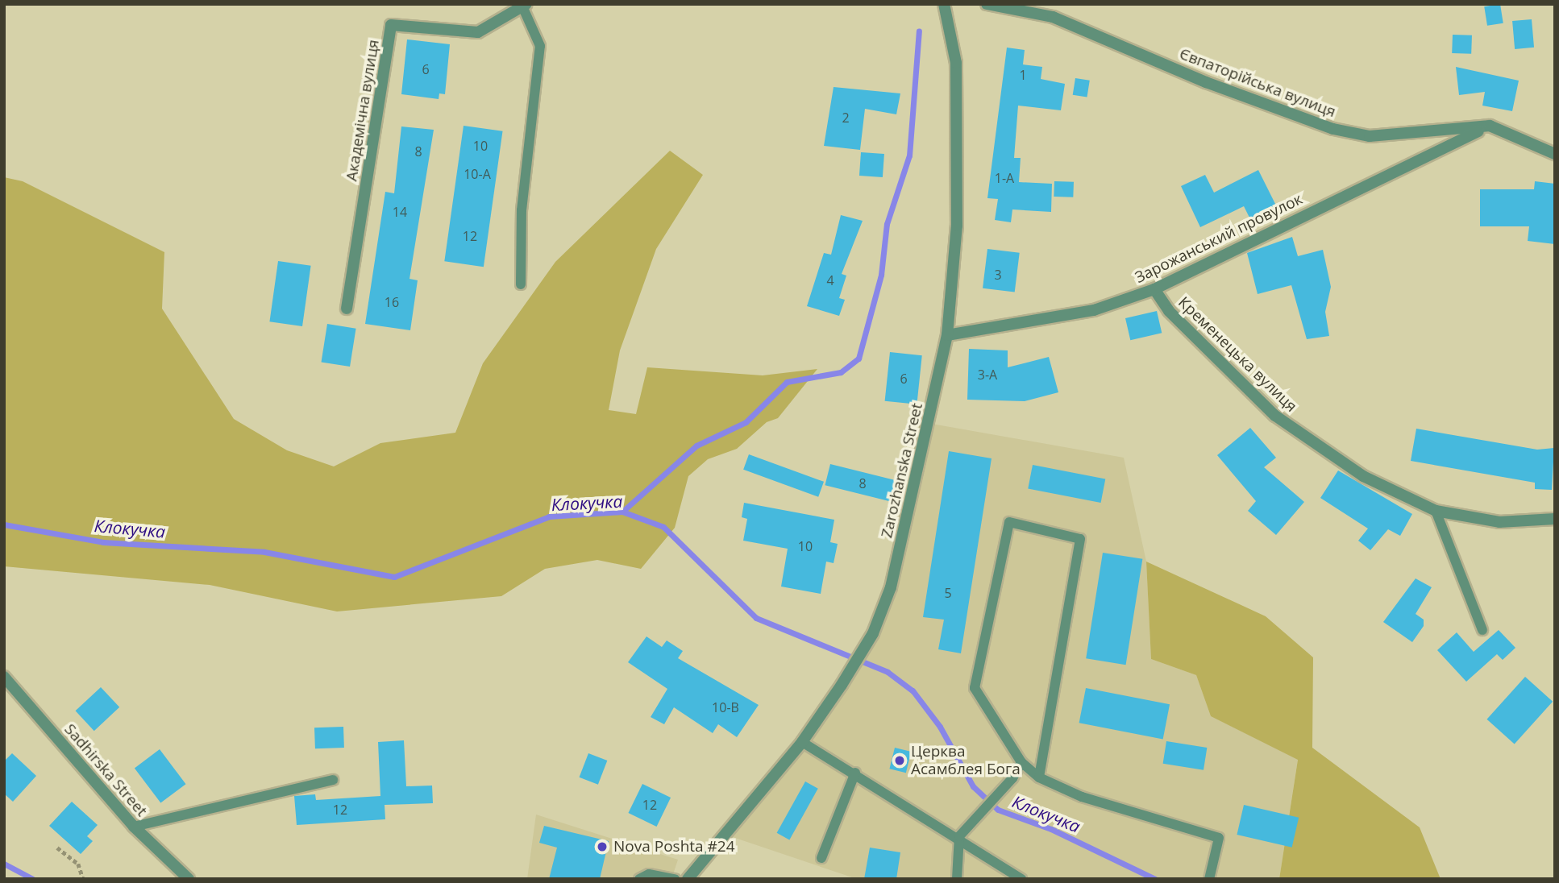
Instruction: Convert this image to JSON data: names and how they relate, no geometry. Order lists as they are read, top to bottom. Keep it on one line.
{"streets":{"street":["Євпаторійська вулиця","Академічна вулиця","Зарожанський провулок","Кременецька вулиця","Zarozhanska Street","Sadhirska Street"]},"crossings":[["Євпаторійська вулиця","Зарожанський провулок"],["Зарожанський провулок","Кременецька вулиця"],["Зарожанський провулок","Zarozhanska Street"]],"water":["Клокучка"],"places":["Церква Асамблея Бога","Nova Poshta #24"],"house_numbers":["6","1","2","10","8","10-А","1-А","14","12","3","4","16","3-А","6","8","10","5","10-В","12","12"]}
